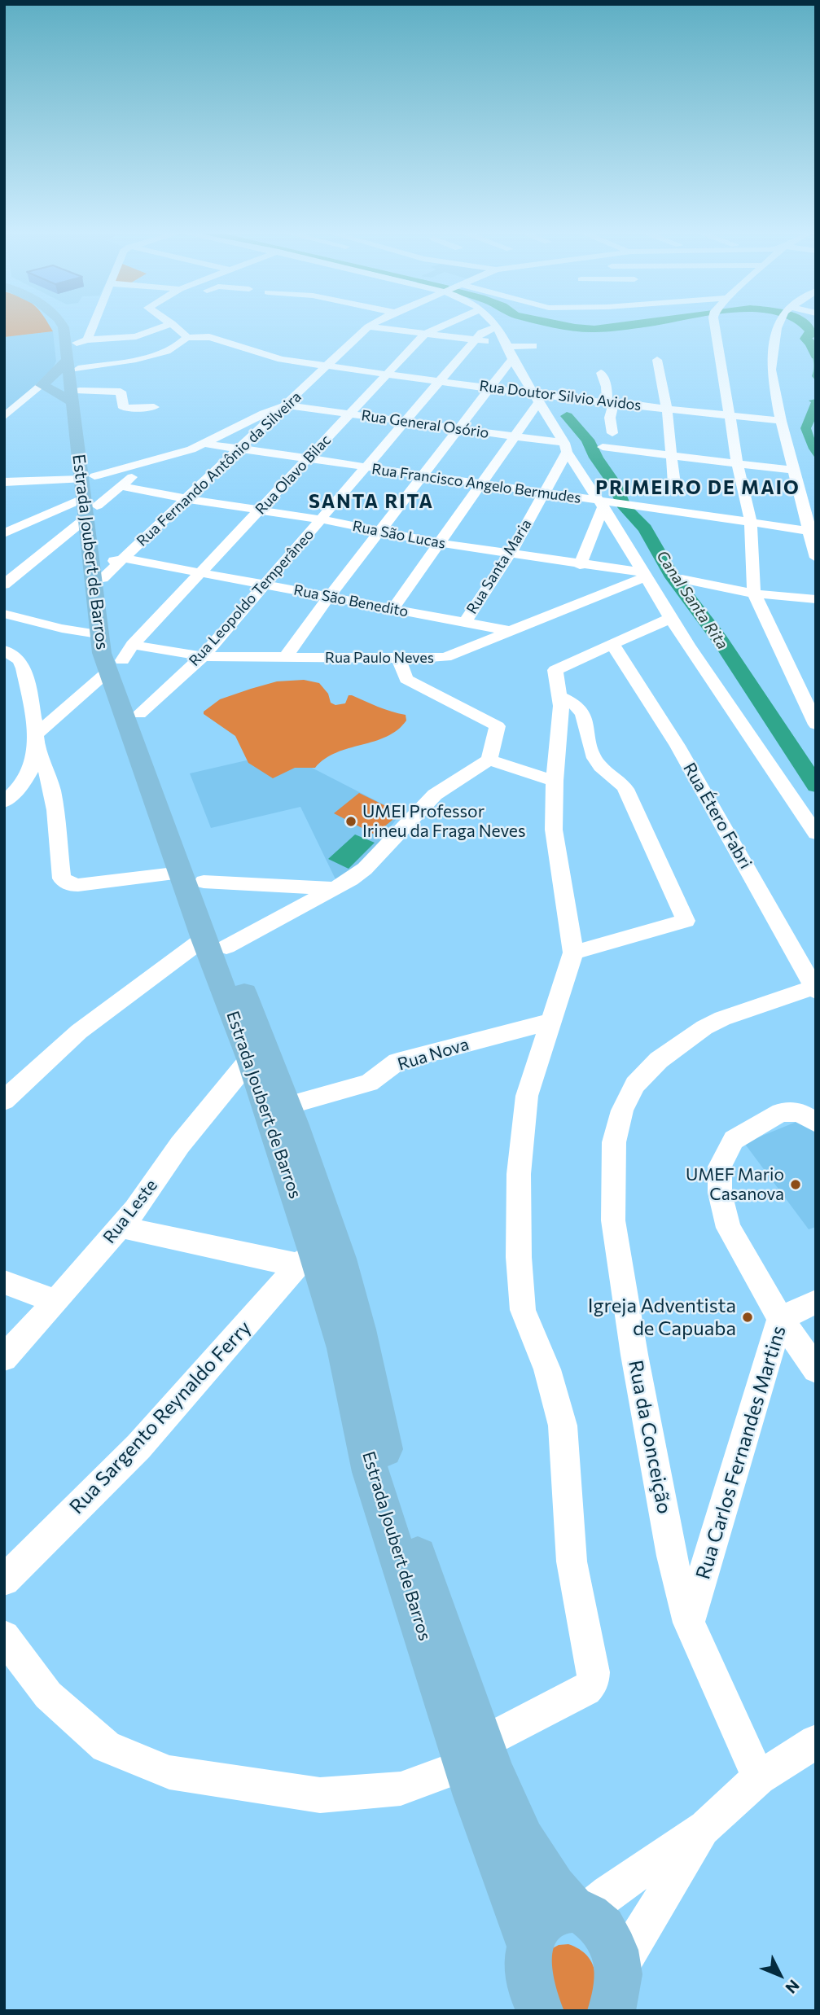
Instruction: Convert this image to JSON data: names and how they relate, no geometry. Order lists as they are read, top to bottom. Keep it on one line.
{"streets":{"main road":["Estrada Joubert de Barros"],"street":["Rua Doutor Silvio Avidos","Rua General Osório","Rua Fernando Antônio da Silveira","Rua Olavo Bilac","Rua Francisco Angelo Bermudes","Rua São Lucas","Rua Santa Maria","Rua Leopoldo Temperâneo","Rua São Benedito","Rua Paulo Neves","Rua Étero Fabri","Rua Nova","Rua Leste","Rua Sargento Reynaldo Ferry","Rua da Conceição","Rua Carlos Fernandes Martins"]},"crossings":[["Rua Doutor Silvio Avidos","Rua Fernando Antônio da Silveira"],["Rua Doutor Silvio Avidos","Rua Olavo Bilac"],["Rua Doutor Silvio Avidos","Rua Leopoldo Temperâneo"],["Rua General Osório","Rua Fernando Antônio da Silveira"],["Rua General Osório","Rua Olavo Bilac"],["Rua General Osório","Rua Santa Maria"],["Rua General Osório","Rua Leopoldo Temperâneo"],["Rua Fernando Antônio da Silveira","Rua Francisco Angelo Bermudes"],["Rua Fernando Antônio da Silveira","Rua São Lucas"],["Rua Fernando Antônio da Silveira","Estrada Joubert de Barros"],["Rua Fernando Antônio da Silveira","Rua São Benedito"],["Rua Olavo Bilac","Rua Francisco Angelo Bermudes"],["Rua Olavo Bilac","Rua São Lucas"],["Rua Olavo Bilac","Estrada Joubert de Barros"],["Rua Olavo Bilac","Rua São Benedito"],["Rua Olavo Bilac","Rua Paulo Neves"],["Rua Francisco Angelo Bermudes","Rua Santa Maria"],["Rua Francisco Angelo Bermudes","Rua Leopoldo Temperâneo"],["Rua São Lucas","Rua Santa Maria"],["Rua São Lucas","Rua Leopoldo Temperâneo"],["Rua São Lucas","Rua Paulo Neves"],["Estrada Joubert de Barros","Rua Leopoldo Temperâneo"],["Estrada Joubert de Barros","Rua Paulo Neves"],["Estrada Joubert de Barros","Rua Nova"],["Estrada Joubert de Barros","Rua Leste"],["Estrada Joubert de Barros","Rua Sargento Reynaldo Ferry"],["Rua Santa Maria","Rua São Benedito"],["Rua Leopoldo Temperâneo","Rua São Benedito"],["Rua Leopoldo Temperâneo","Rua Paulo Neves"],["Rua São Benedito","Rua Paulo Neves"],["Rua Étero Fabri","Rua da Conceição"],["Rua da Conceição","Rua Carlos Fernandes Martins"]],"districts":["PRIMEIRO DE MAIO","SANTA RITA"],"water":["Canal Santa Rita"],"places":["UMEI Professor Irineu da Fraga Neves","UMEF Mario Casanova","Igreja Adventista de Capuaba"],"north":"bottom right"}
